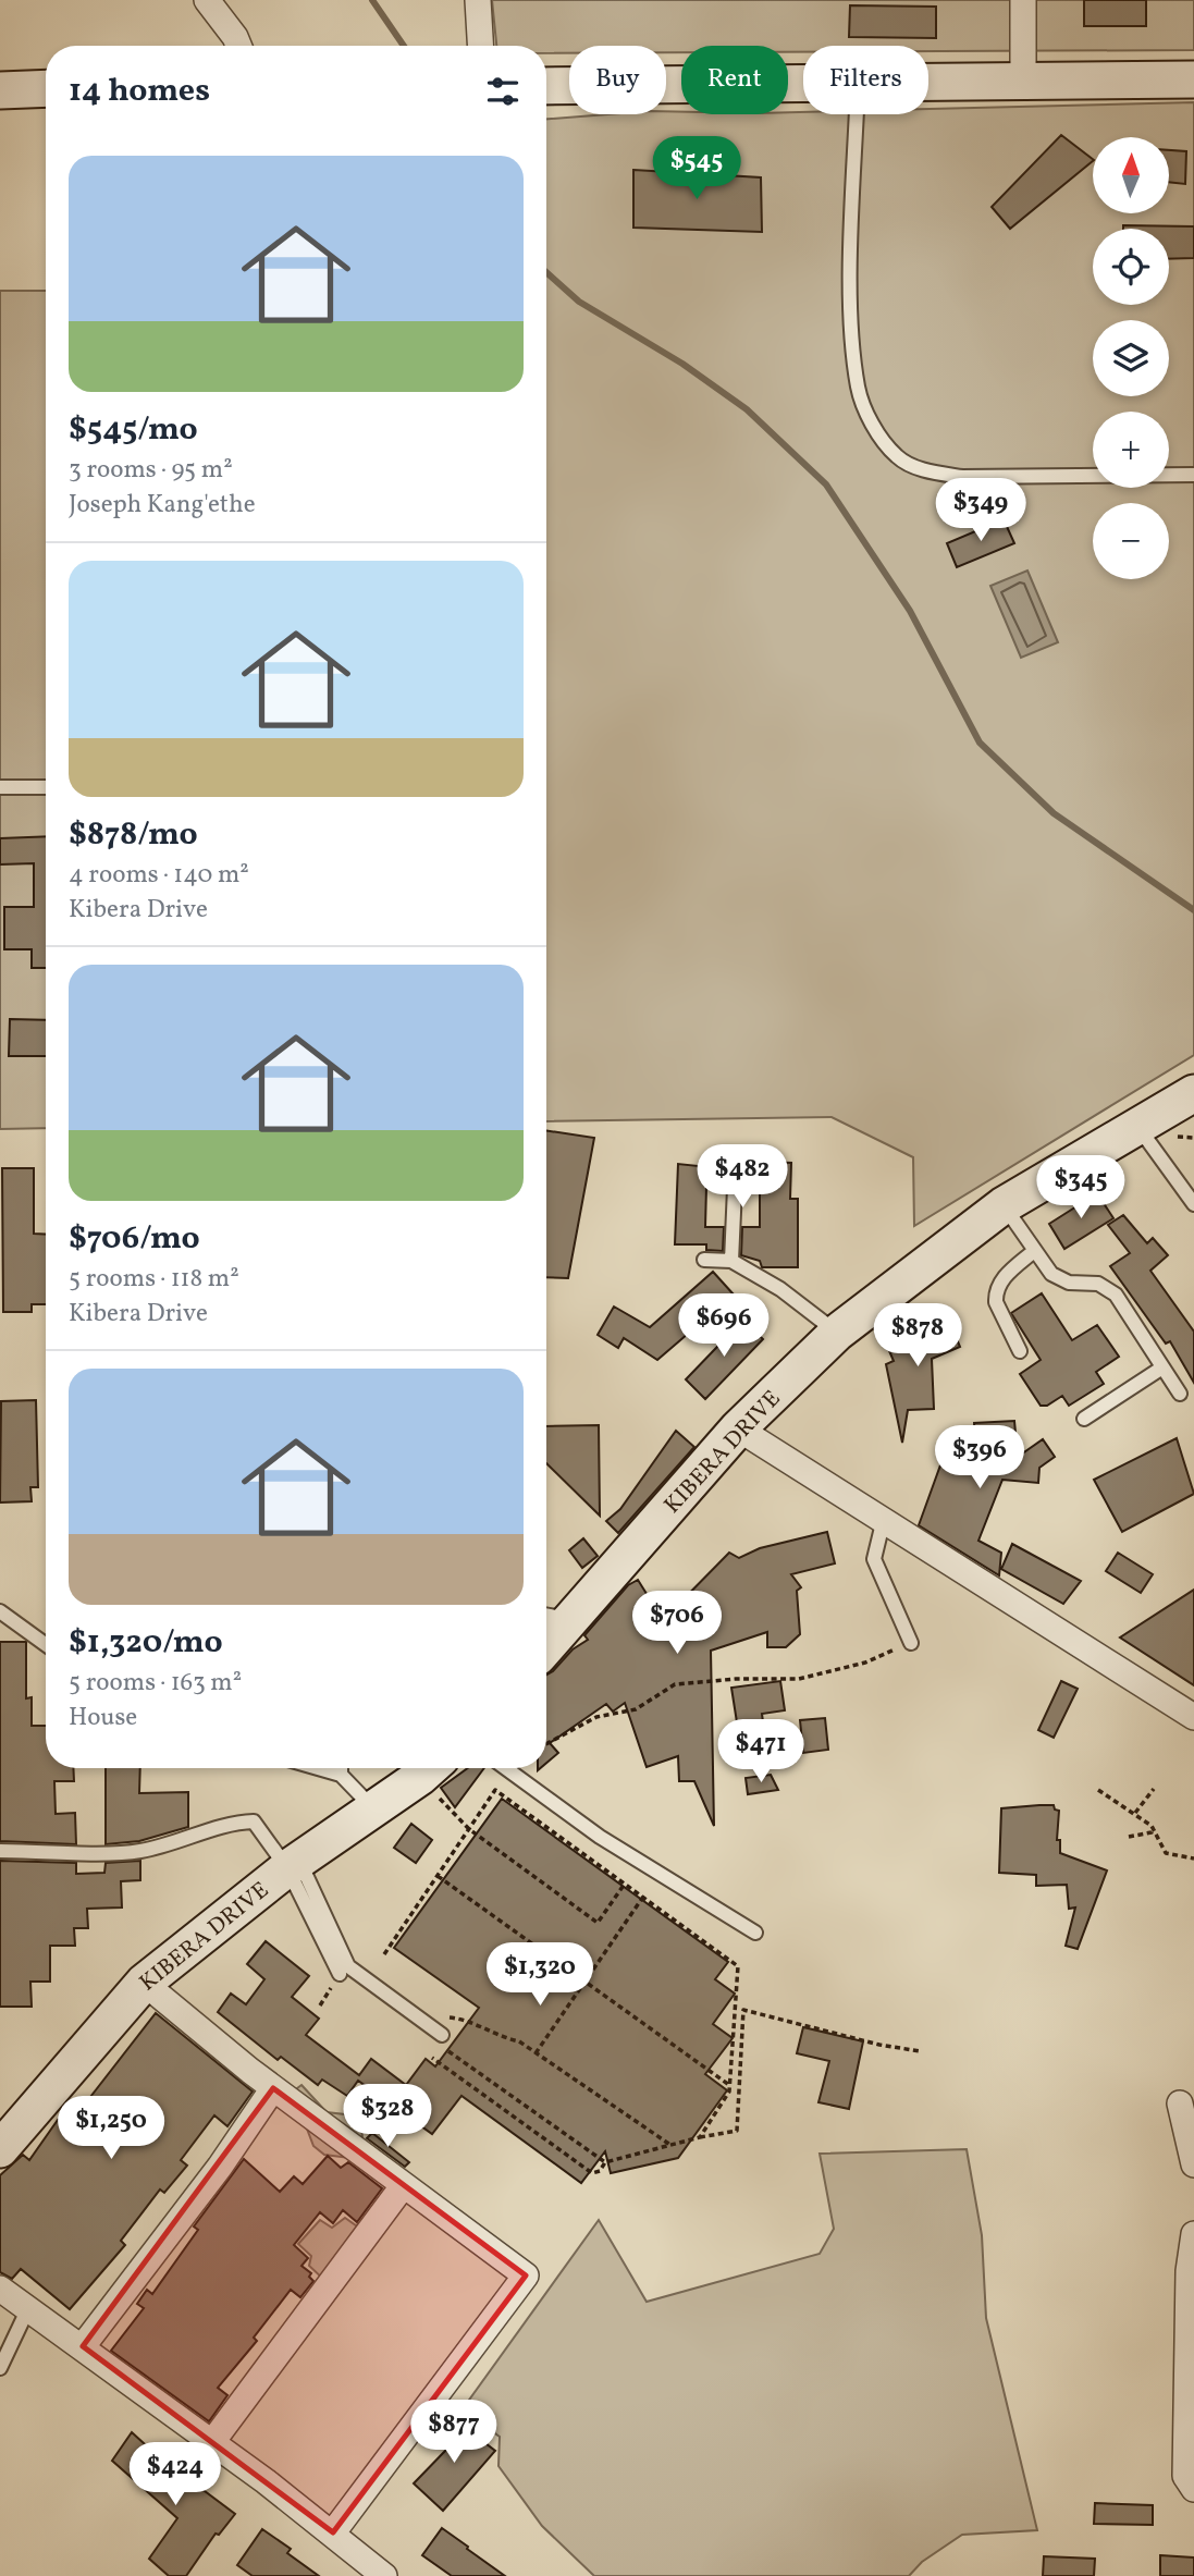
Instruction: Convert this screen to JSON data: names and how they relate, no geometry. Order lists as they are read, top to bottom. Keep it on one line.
{"streets":{"street":["KIBERA DRIVE"]},"north":"top","page":{"chip":["Buy","Rent","Filters"],"heading":"14 homes","price":["$545","$349","$482","$345","$696","$878","$396","$706","$471","$1,320","$328","$1,250","$877","$424"],"map_buttons":["+","−"],"list":[{"name":"$545/mo","note":"3 rooms · 95 m² · Joseph Kang'ethe"},{"name":"$878/mo","note":"4 rooms · 140 m² · Kibera Drive"},{"name":"$706/mo","note":"5 rooms · 118 m² · Kibera Drive"},{"name":"$1,320/mo","note":"5 rooms · 163 m² · House"}]}}
